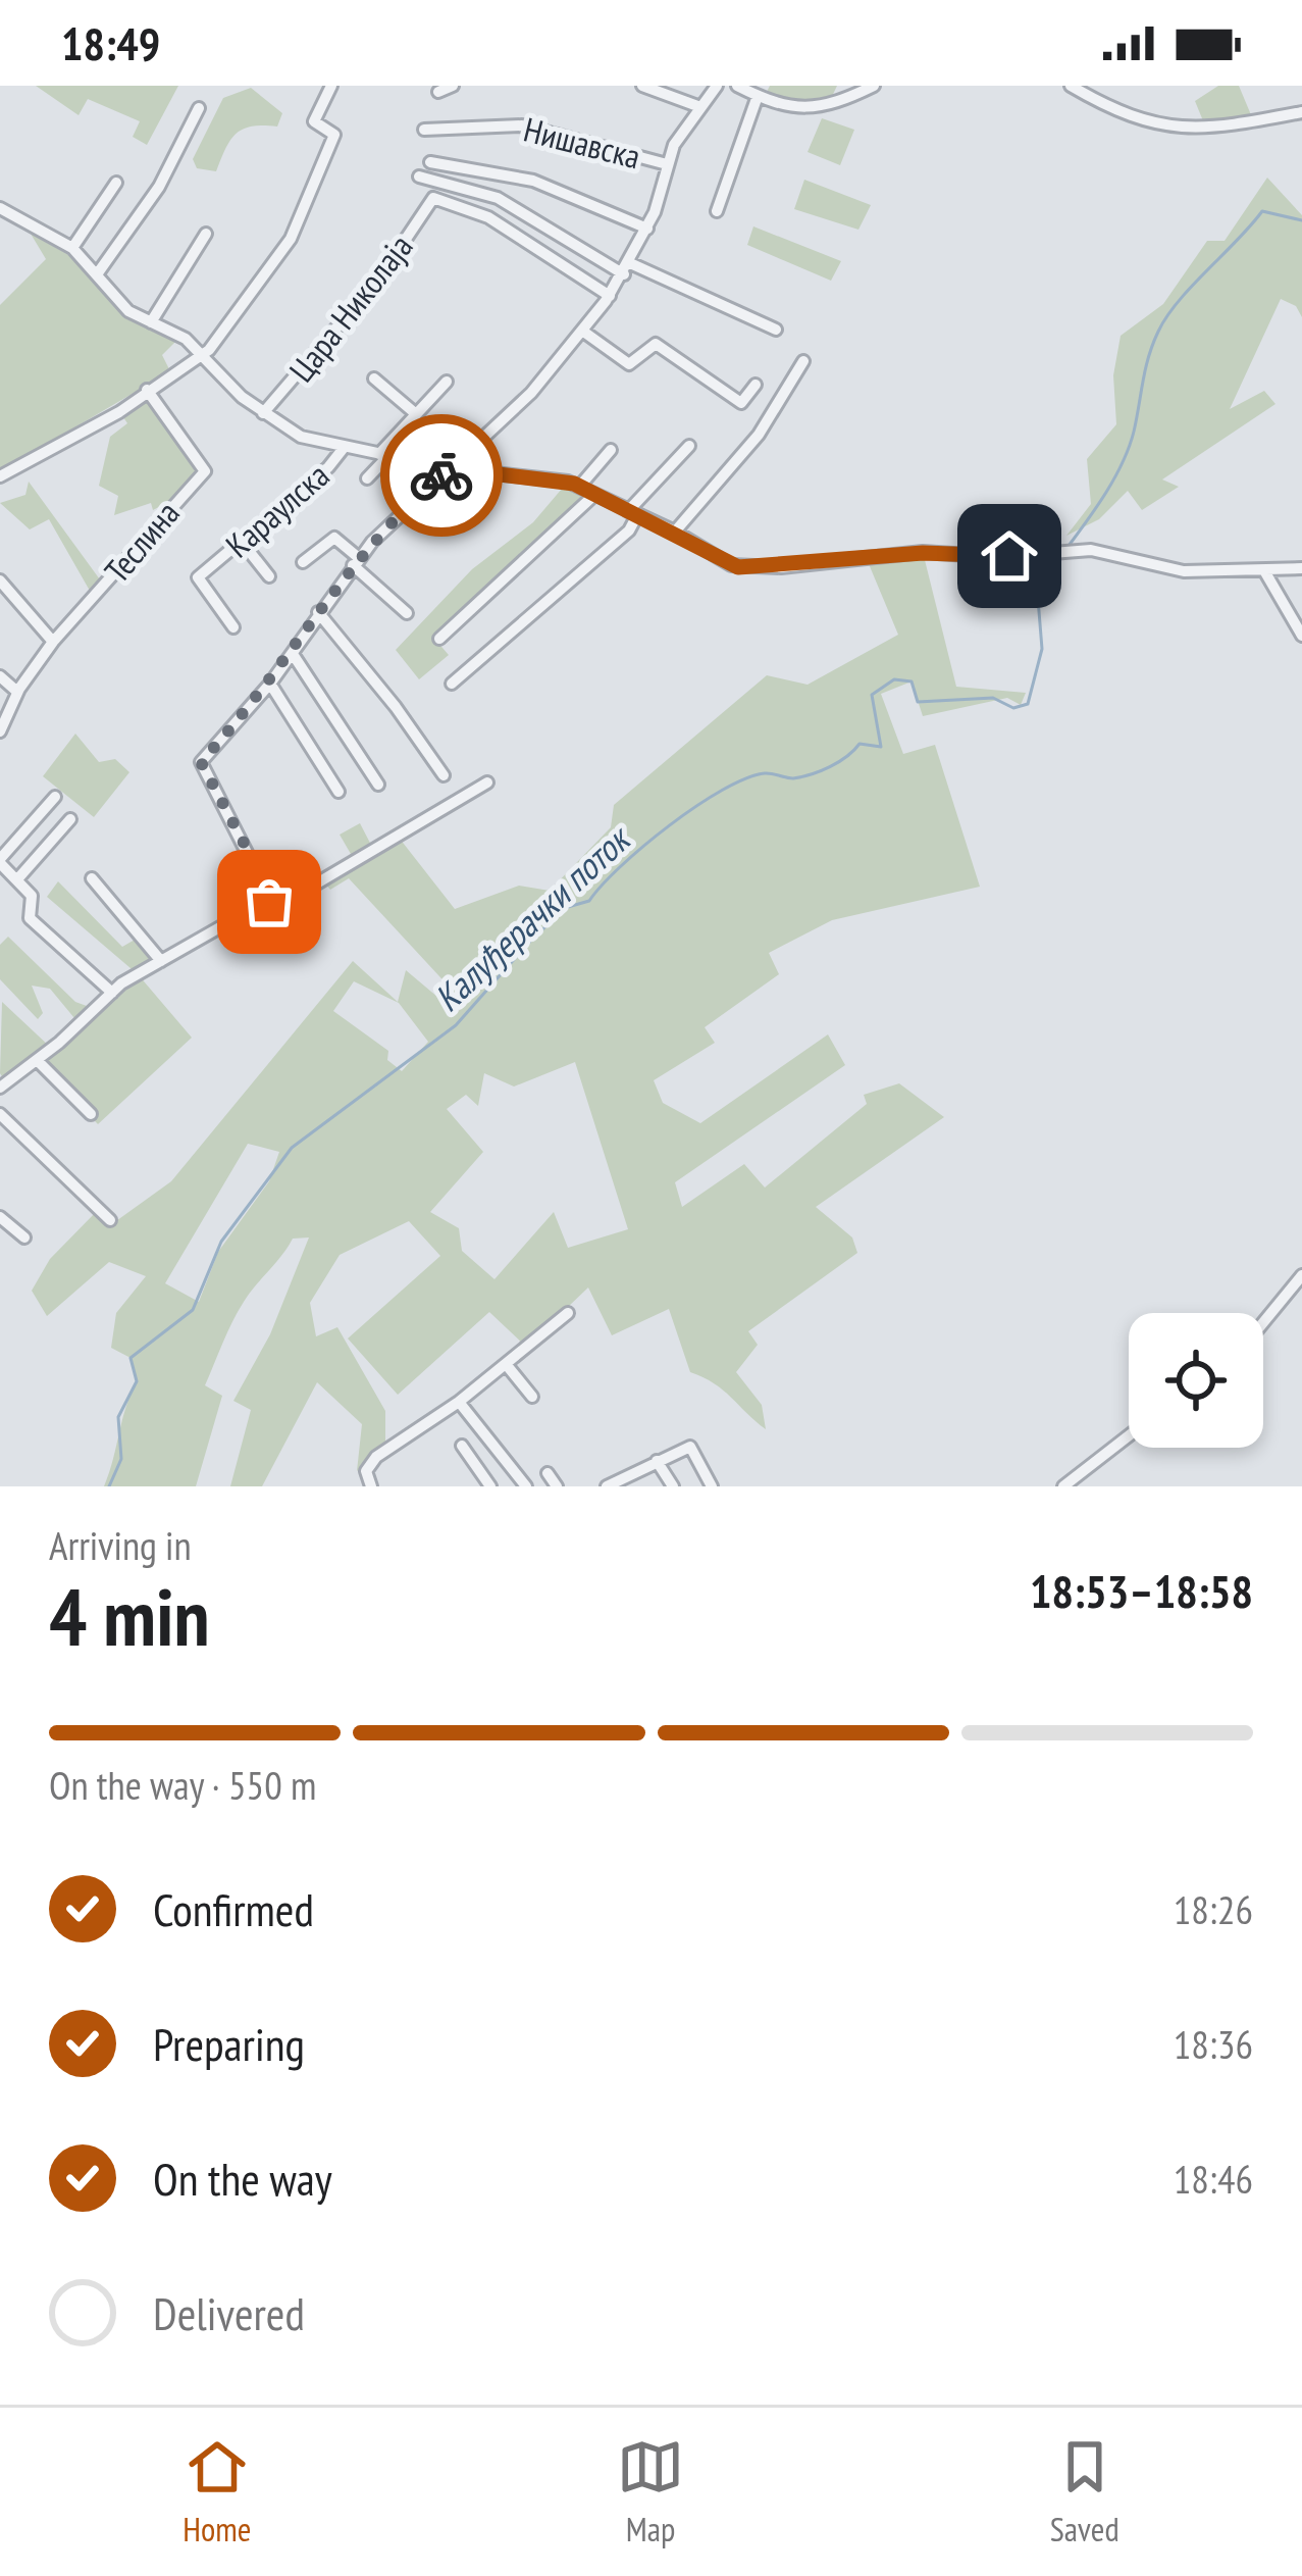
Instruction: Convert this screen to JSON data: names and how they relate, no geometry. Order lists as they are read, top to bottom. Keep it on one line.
{"streets":{"street":["Нишавска","Цара Николаја","Караулска","Теслина"]},"water":["Калуђерачки поток"],"page":{"status":"18:49","heading":["4 min","Arriving in","18:53–18:58"],"bar":"On the way · 550 m","list":[["Confirmed","18:26"],["Preparing","18:36"],["On the way","18:46"],"Delivered"],"tabs":["Home","Map","Saved"]}}
